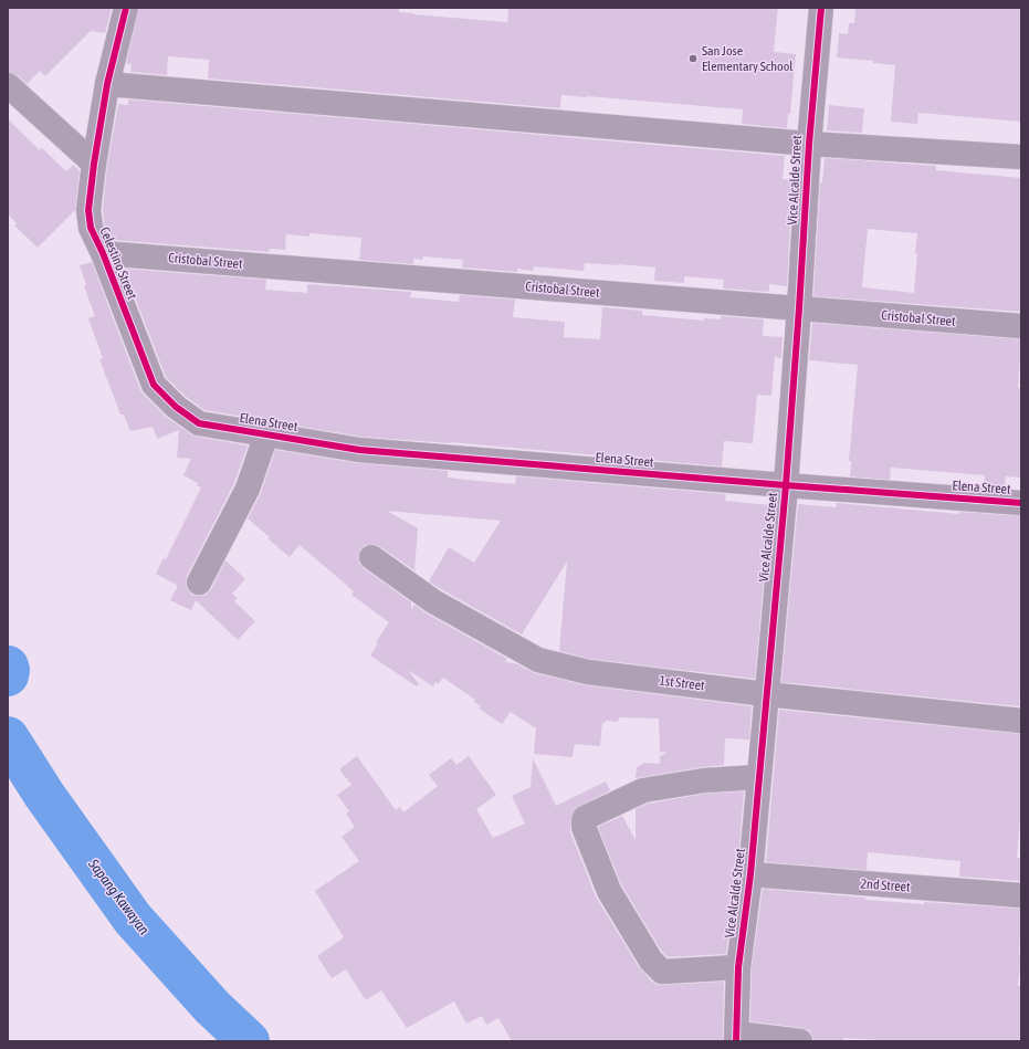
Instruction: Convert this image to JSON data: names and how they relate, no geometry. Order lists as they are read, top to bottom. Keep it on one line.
{"streets":{"street":["Vice Alcalde Street","Cristobal Street","Celestino Street","Elena Street","1st Street","2nd Street"]},"crossings":[["Vice Alcalde Street","Cristobal Street"],["Vice Alcalde Street","Elena Street"],["Vice Alcalde Street","1st Street"],["Vice Alcalde Street","2nd Street"],["Cristobal Street","Celestino Street"],["Celestino Street","Elena Street"]],"water":["Sapang Kawayan"],"places":["San Jose Elementary School"]}
